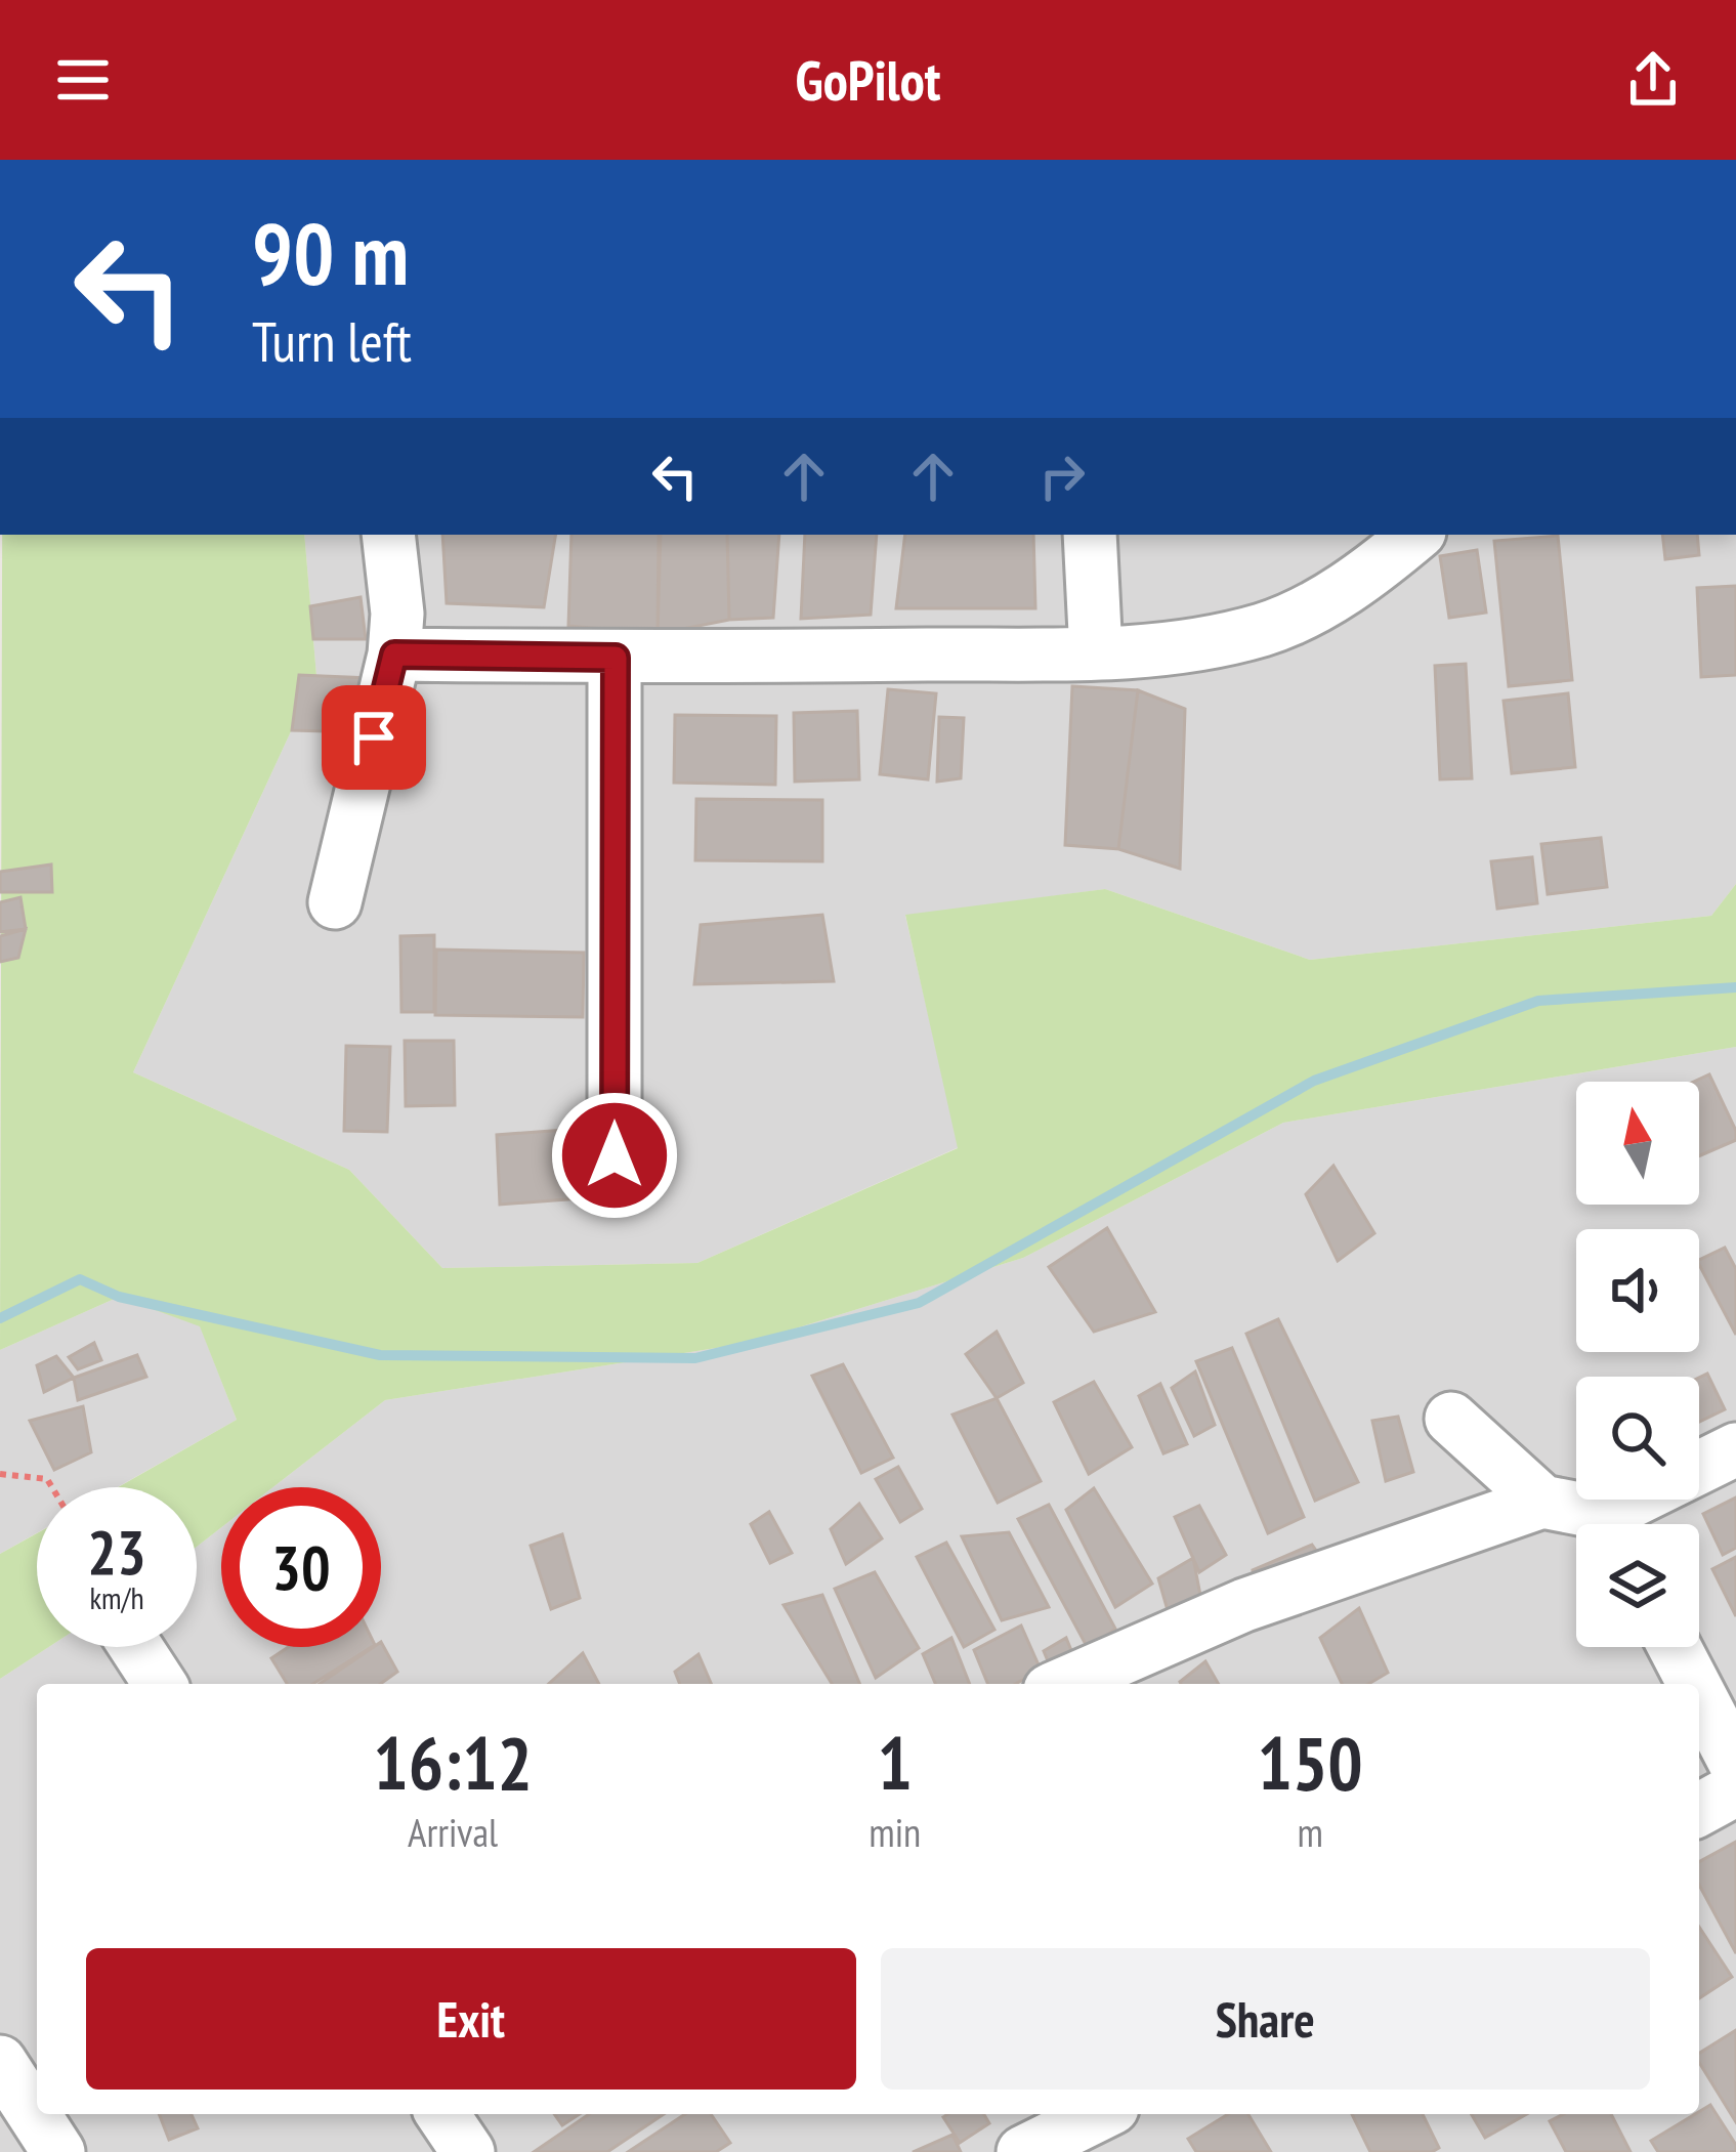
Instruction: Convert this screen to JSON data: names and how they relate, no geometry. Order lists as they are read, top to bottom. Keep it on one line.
{"north":"top","page":{"header":"GoPilot","turn":["90 m","Turn left"],"speed":"23 km/h","limit":"30","eta":["16:12","Arrival","1","min","150","m"],"buttons":["Exit","Share"]}}
